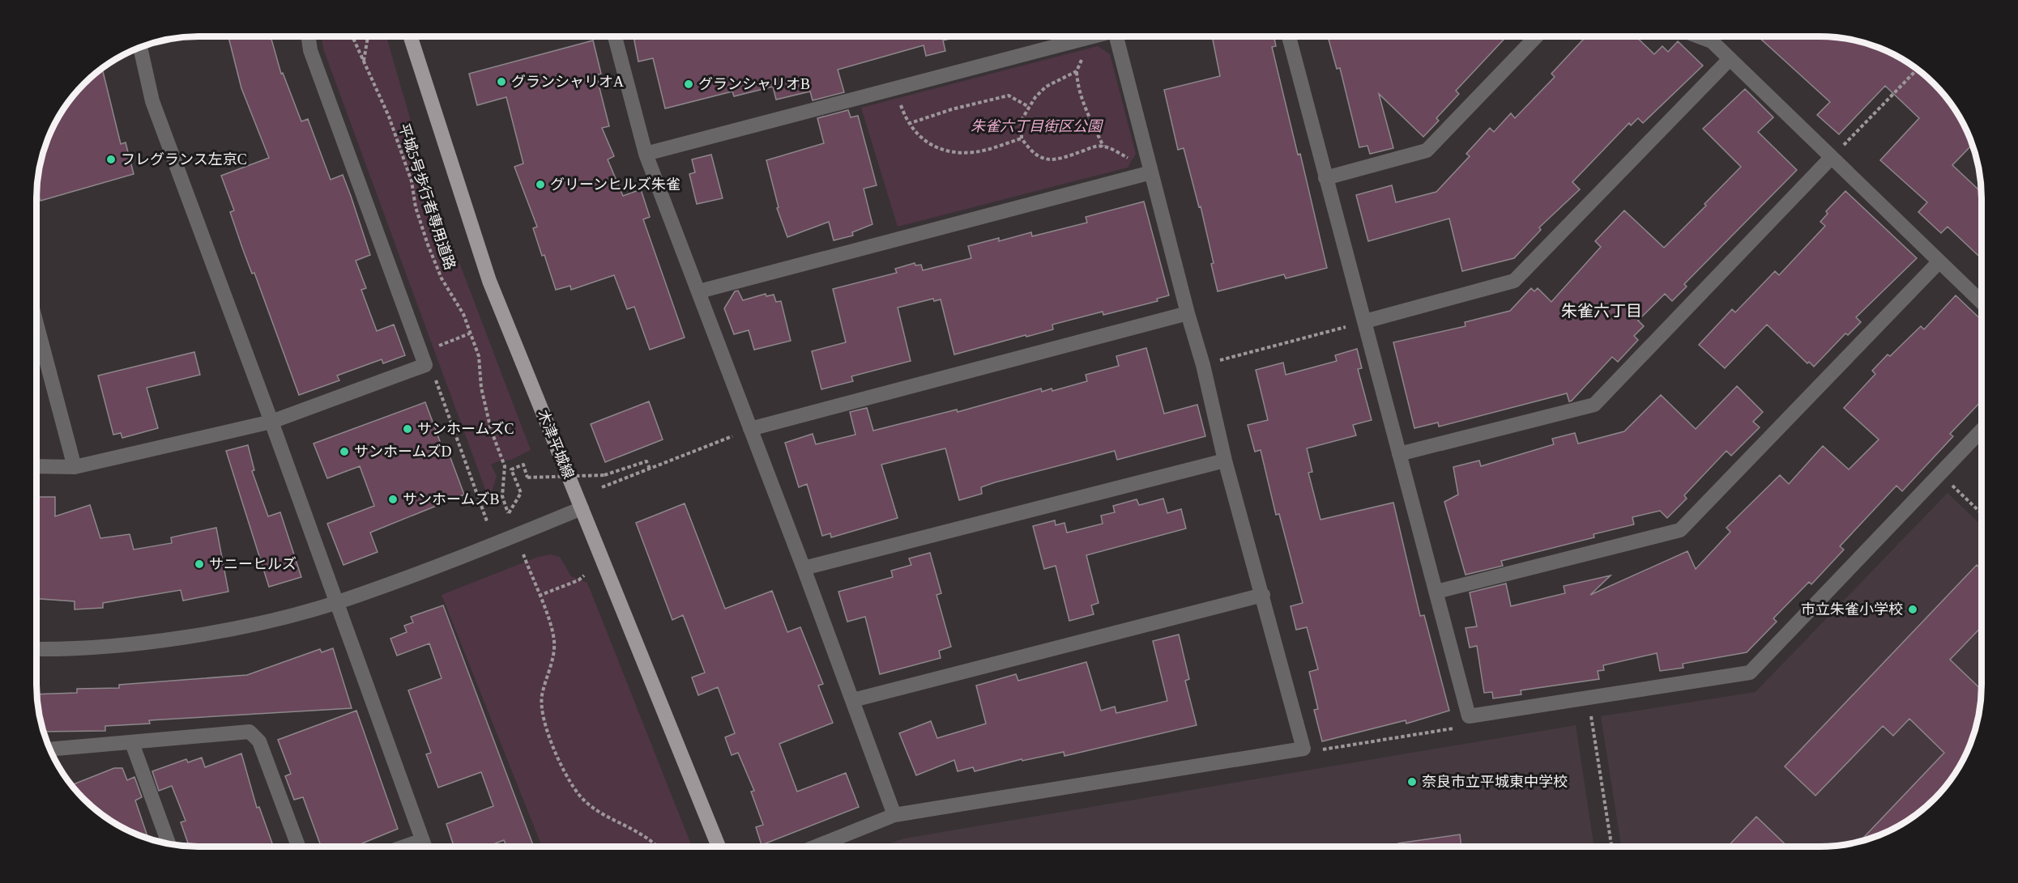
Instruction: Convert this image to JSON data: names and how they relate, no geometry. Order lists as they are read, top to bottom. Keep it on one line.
{"streets":{"main road":["木津平城線"],"path":["平城5号歩行者専用道路"]},"districts":["朱雀六丁目"],"parks":["朱雀六丁目街区公園"],"places":["グランシャリオA","グランシャリオB","フレグランス左京C","グリーンヒルズ朱雀","サンホームズC","サンホームズD","サンホームズB","サニーヒルズ","市立朱雀小学校","奈良市立平城東中学校"]}
